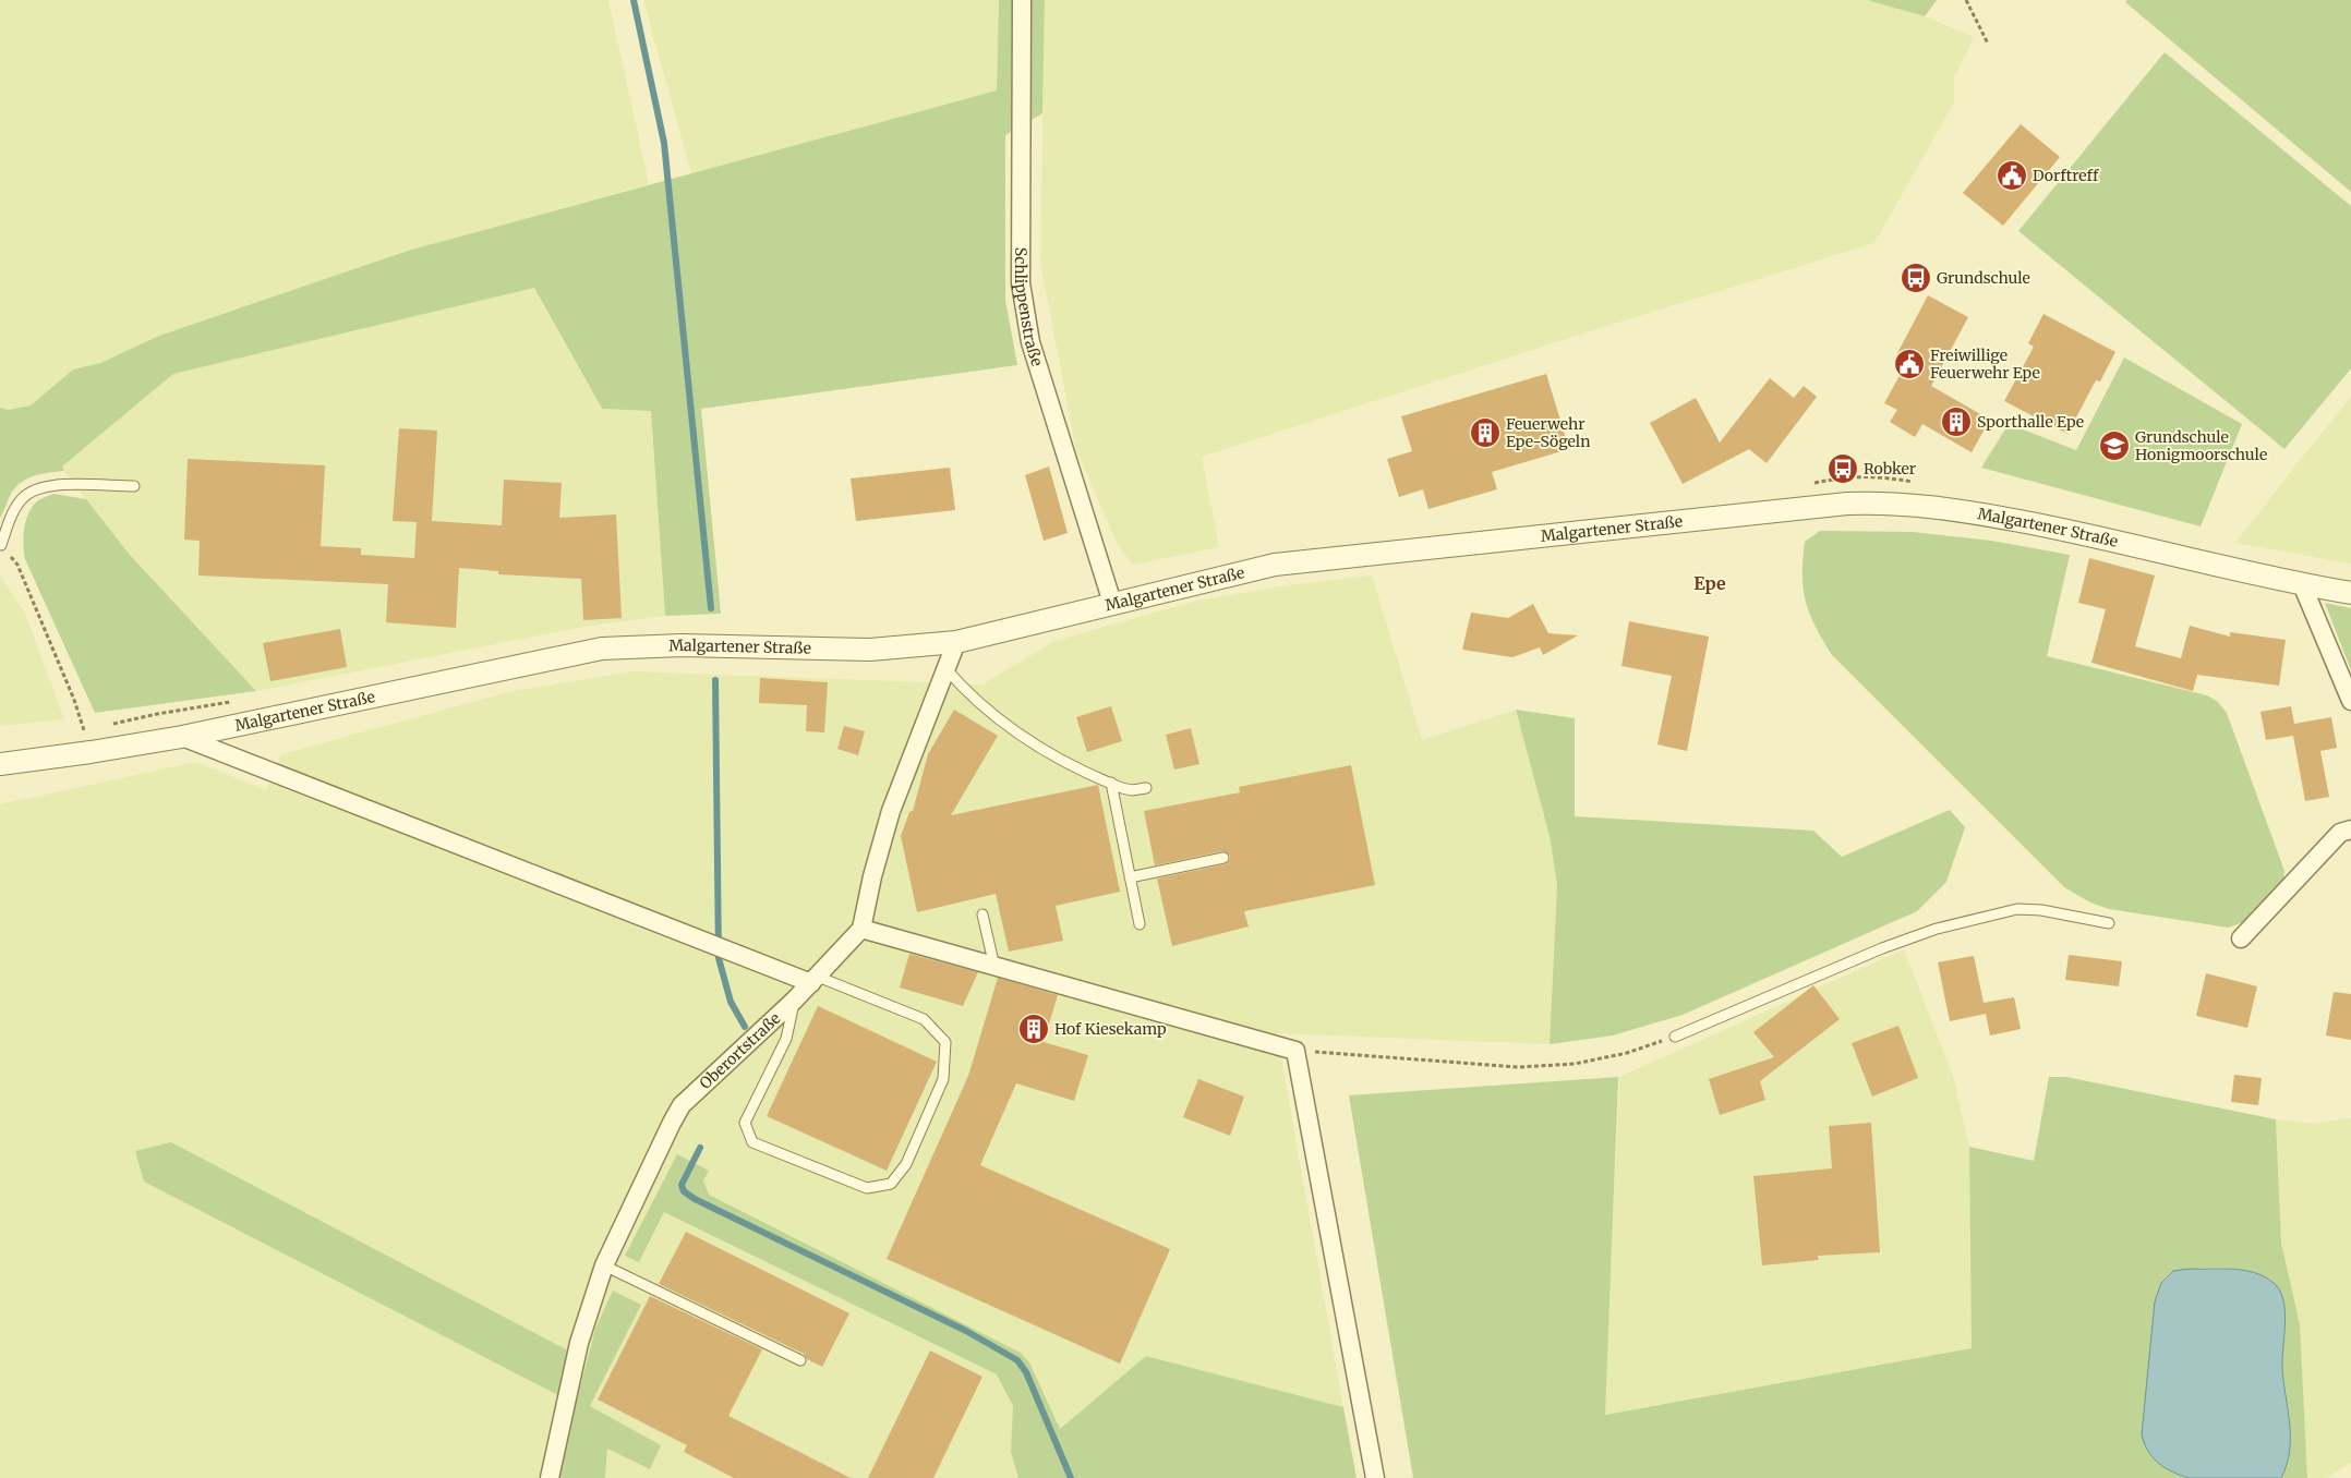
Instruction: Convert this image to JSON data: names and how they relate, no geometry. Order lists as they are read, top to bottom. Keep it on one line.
{"streets":{"street":["Schlippenstraße","Malgartener Straße","Oberortstraße"]},"crossings":[["Schlippenstraße","Malgartener Straße"]],"districts":["Epe"],"places":{"public building":["Dorftreff","Freiwillige Feuerwehr Epe"],"bus stop":["Grundschule","Robker"],"building":["Sporthalle Epe","Feuerwehr Epe-Sögeln","Hof Kiesekamp"],"school or university":["Grundschule Honigmoorschule"]}}
